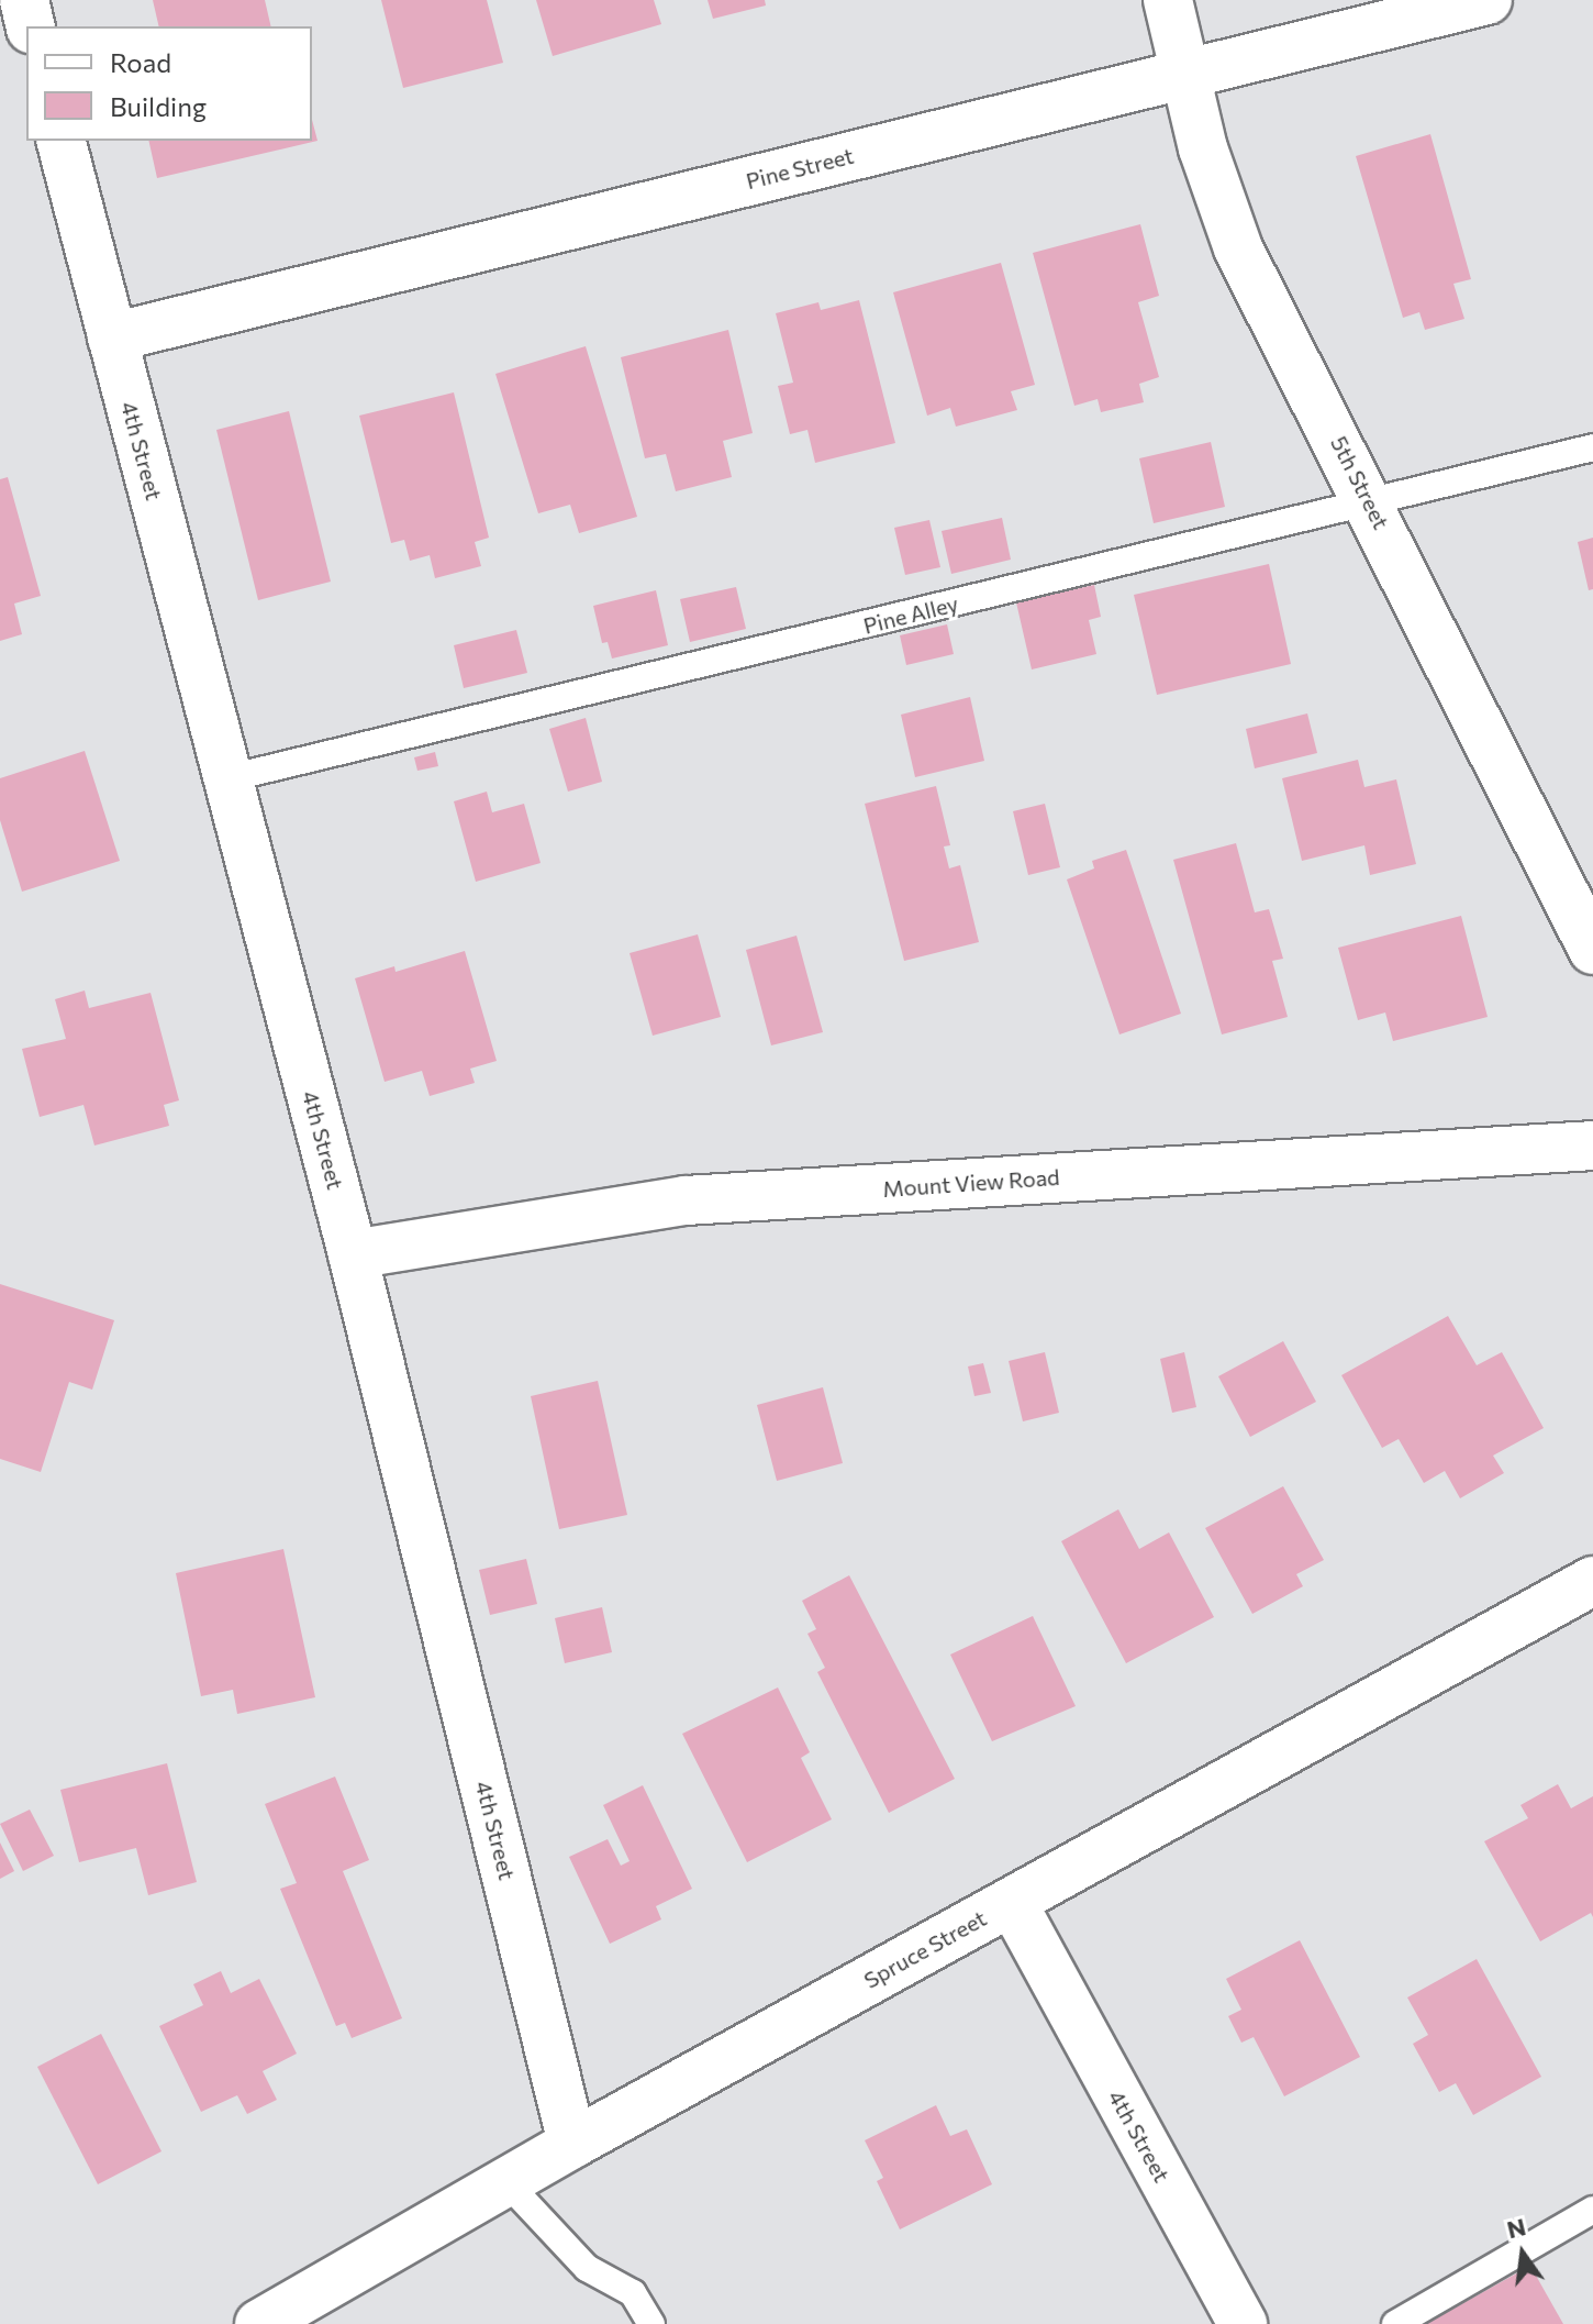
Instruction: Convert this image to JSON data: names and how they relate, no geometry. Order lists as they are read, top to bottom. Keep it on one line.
{"streets":{"street":["Pine Street","4th Street","5th Street","Mount View Road","Spruce Street"],"lane":["Pine Alley"]},"crossings":[["Pine Street","4th Street"],["Pine Street","5th Street"],["4th Street","Pine Alley"],["4th Street","Mount View Road"],["4th Street","Spruce Street"],["5th Street","Pine Alley"]],"legend":["Road","Building"],"north":"top"}
